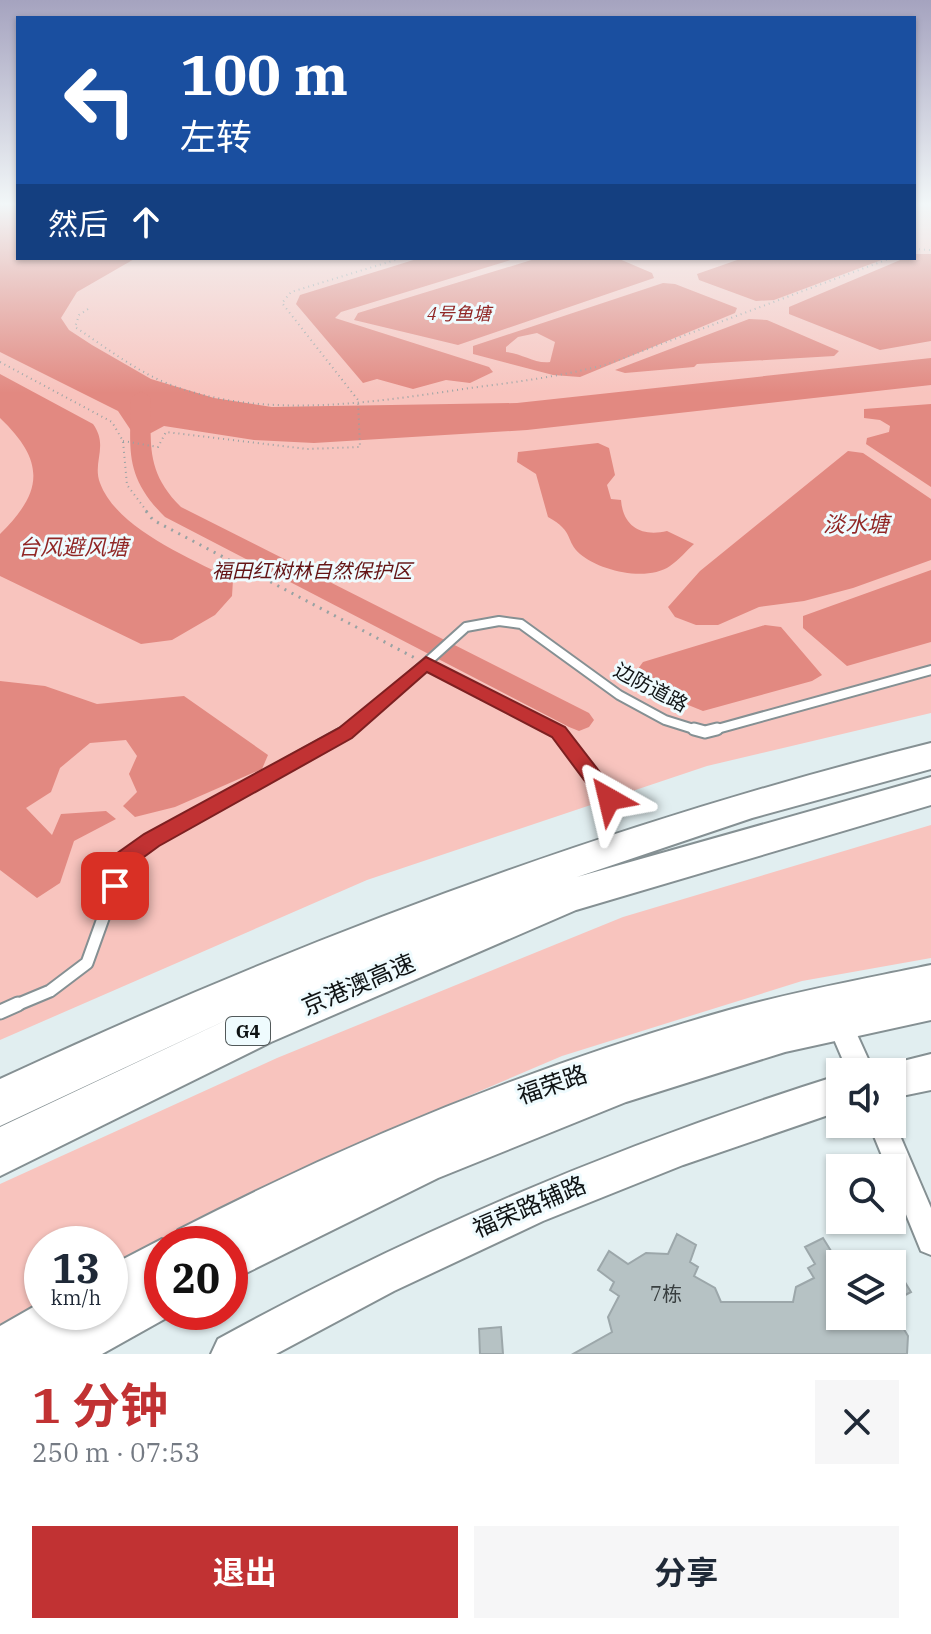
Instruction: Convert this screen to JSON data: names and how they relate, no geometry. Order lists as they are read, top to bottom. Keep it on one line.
{"streets":{"highway":["京港澳高速","G4"],"main road":["福荣路","福荣路辅路"],"lane":["边防道路"]},"crossings":[["京港澳高速","G4"]],"water":["4号鱼塘","淡水塘","台风避风塘"],"parks":["福田红树林自然保护区"],"house_numbers":["7栋"],"page":{"turn":["100 m","左转"],"then":"然后","speed":"13 km/h","limit":"20","heading":["1 分钟","250 m · 07:53"],"buttons":["退出","分享"]}}
